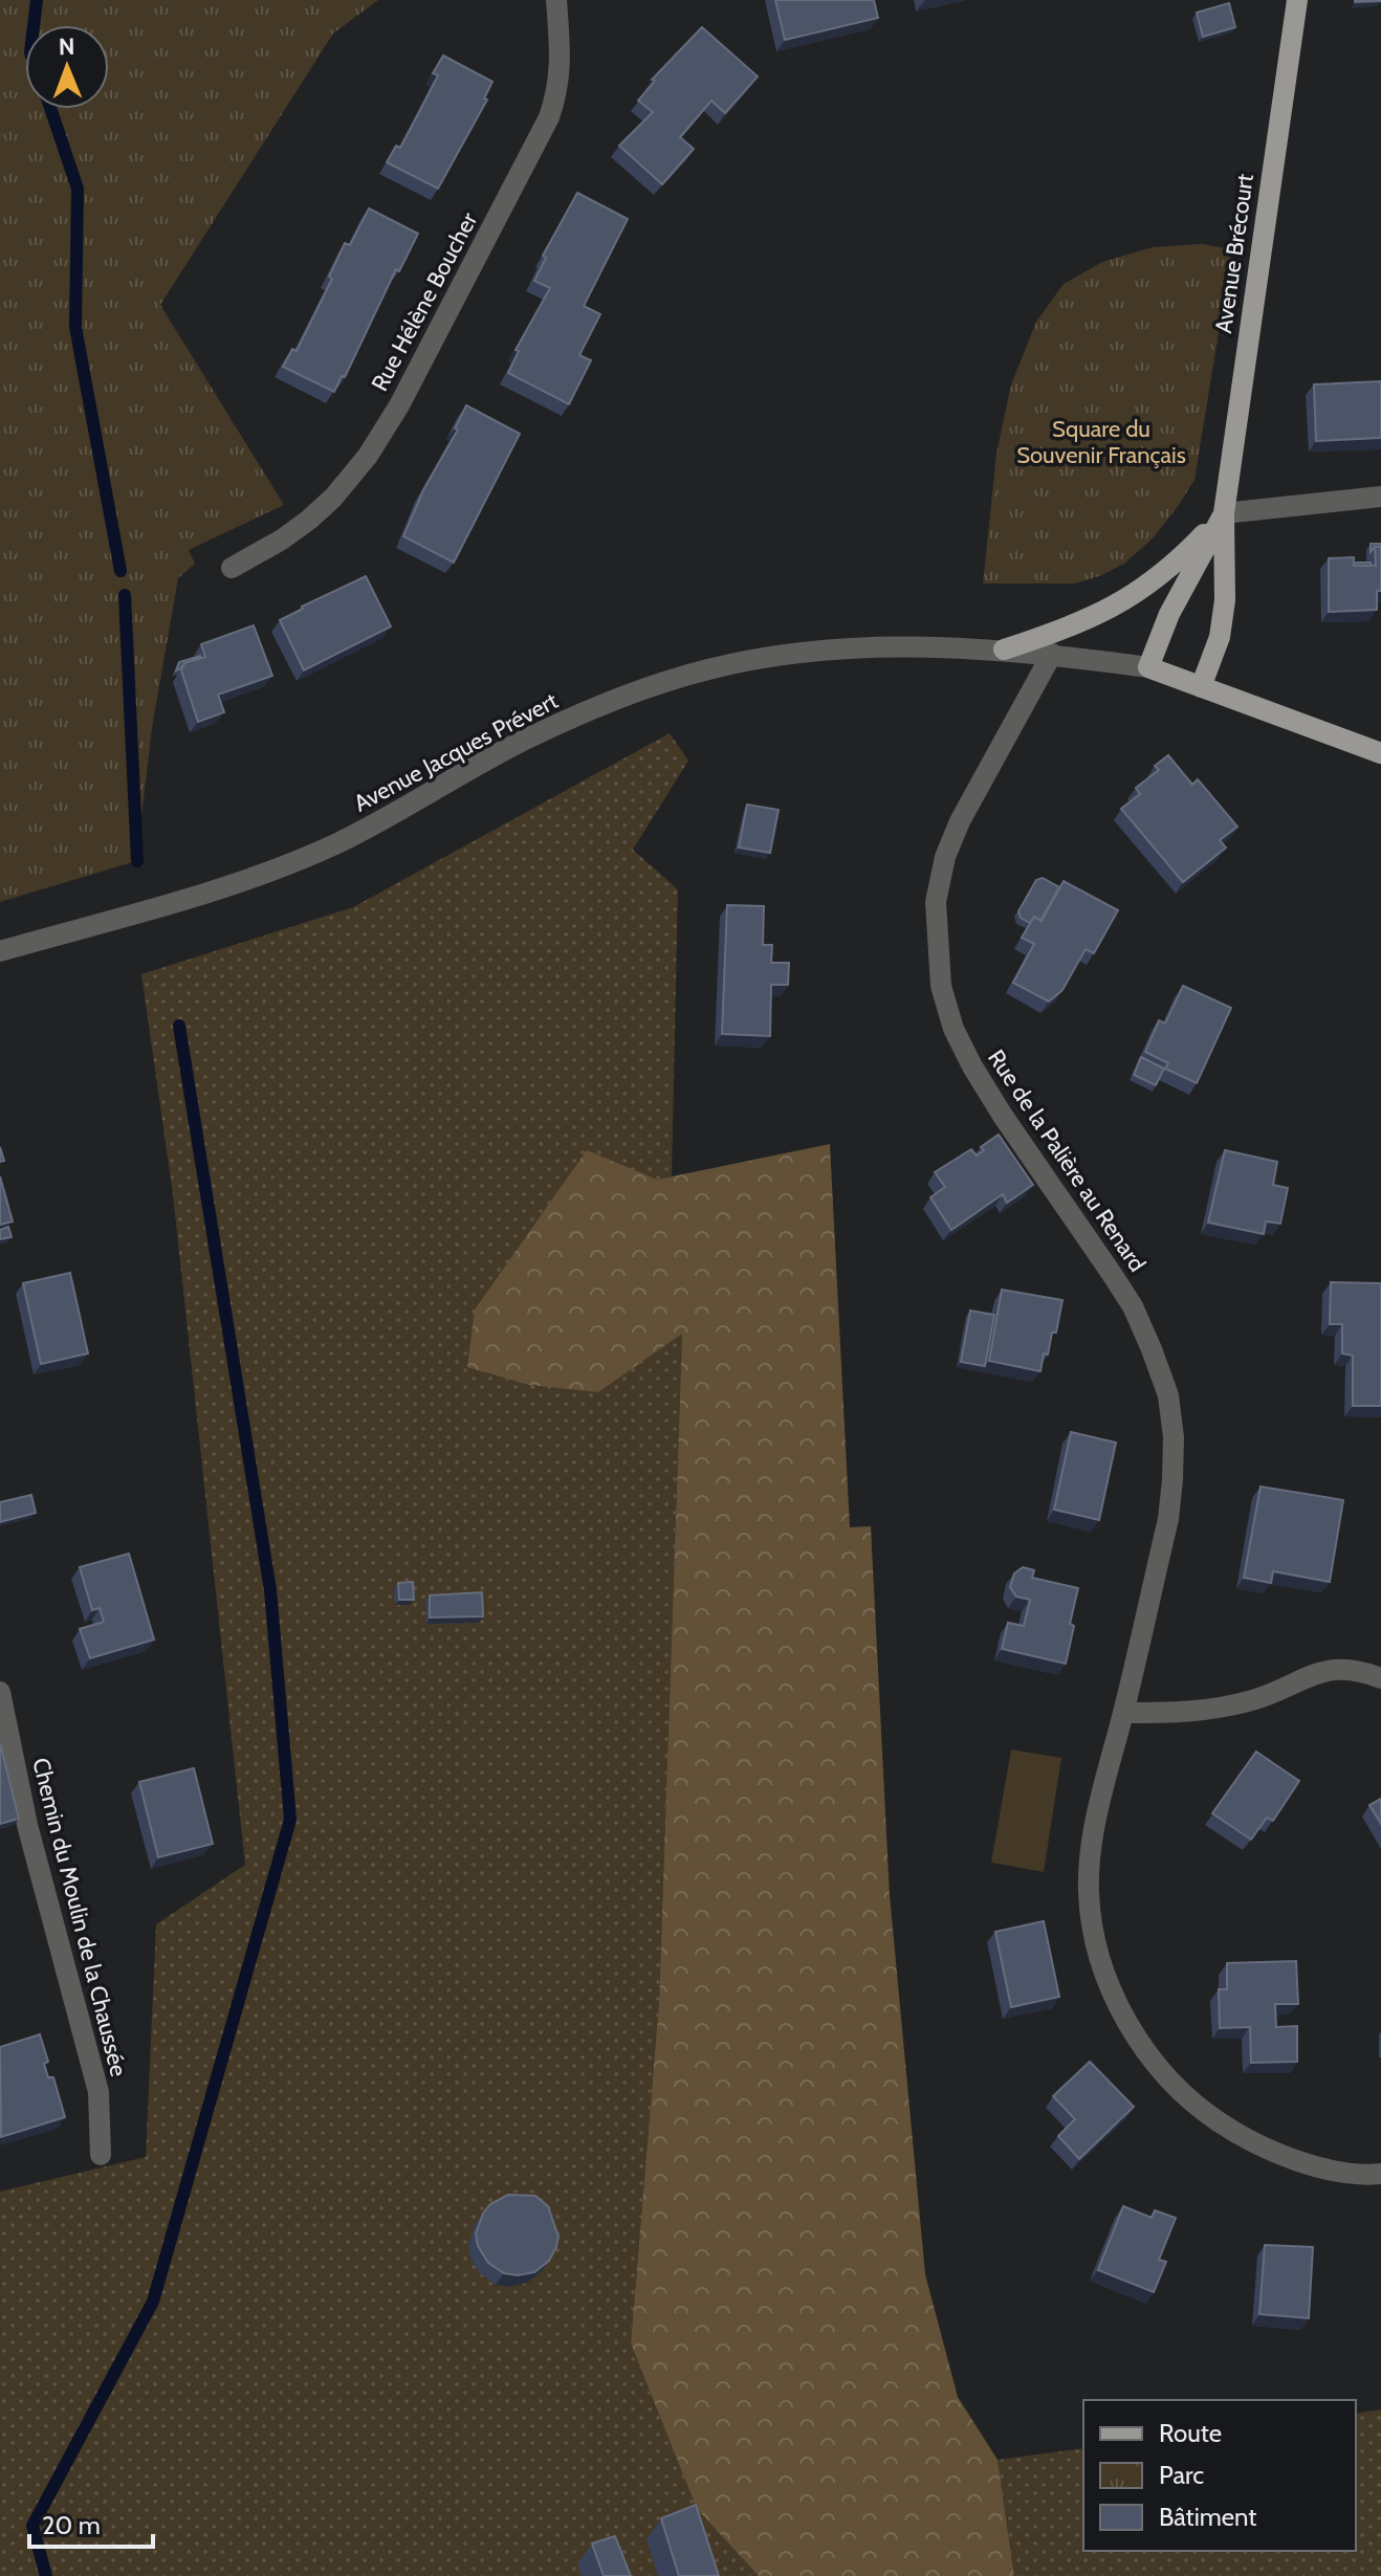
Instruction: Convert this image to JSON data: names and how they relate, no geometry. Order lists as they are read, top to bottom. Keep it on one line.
{"streets":{"main road":["Avenue Brécourt","Avenue Jacques Prévert"],"street":["Rue Hélène Boucher","Rue de la Palière au Renard","Chemin du Moulin de la Chaussée"]},"crossings":[["Avenue Brécourt","Avenue Jacques Prévert"],["Avenue Jacques Prévert","Rue de la Palière au Renard"]],"parks":["Square du Souvenir Français"],"legend":["Route","Parc","Bâtiment"],"scale_bar":"20 m","north":"top"}
